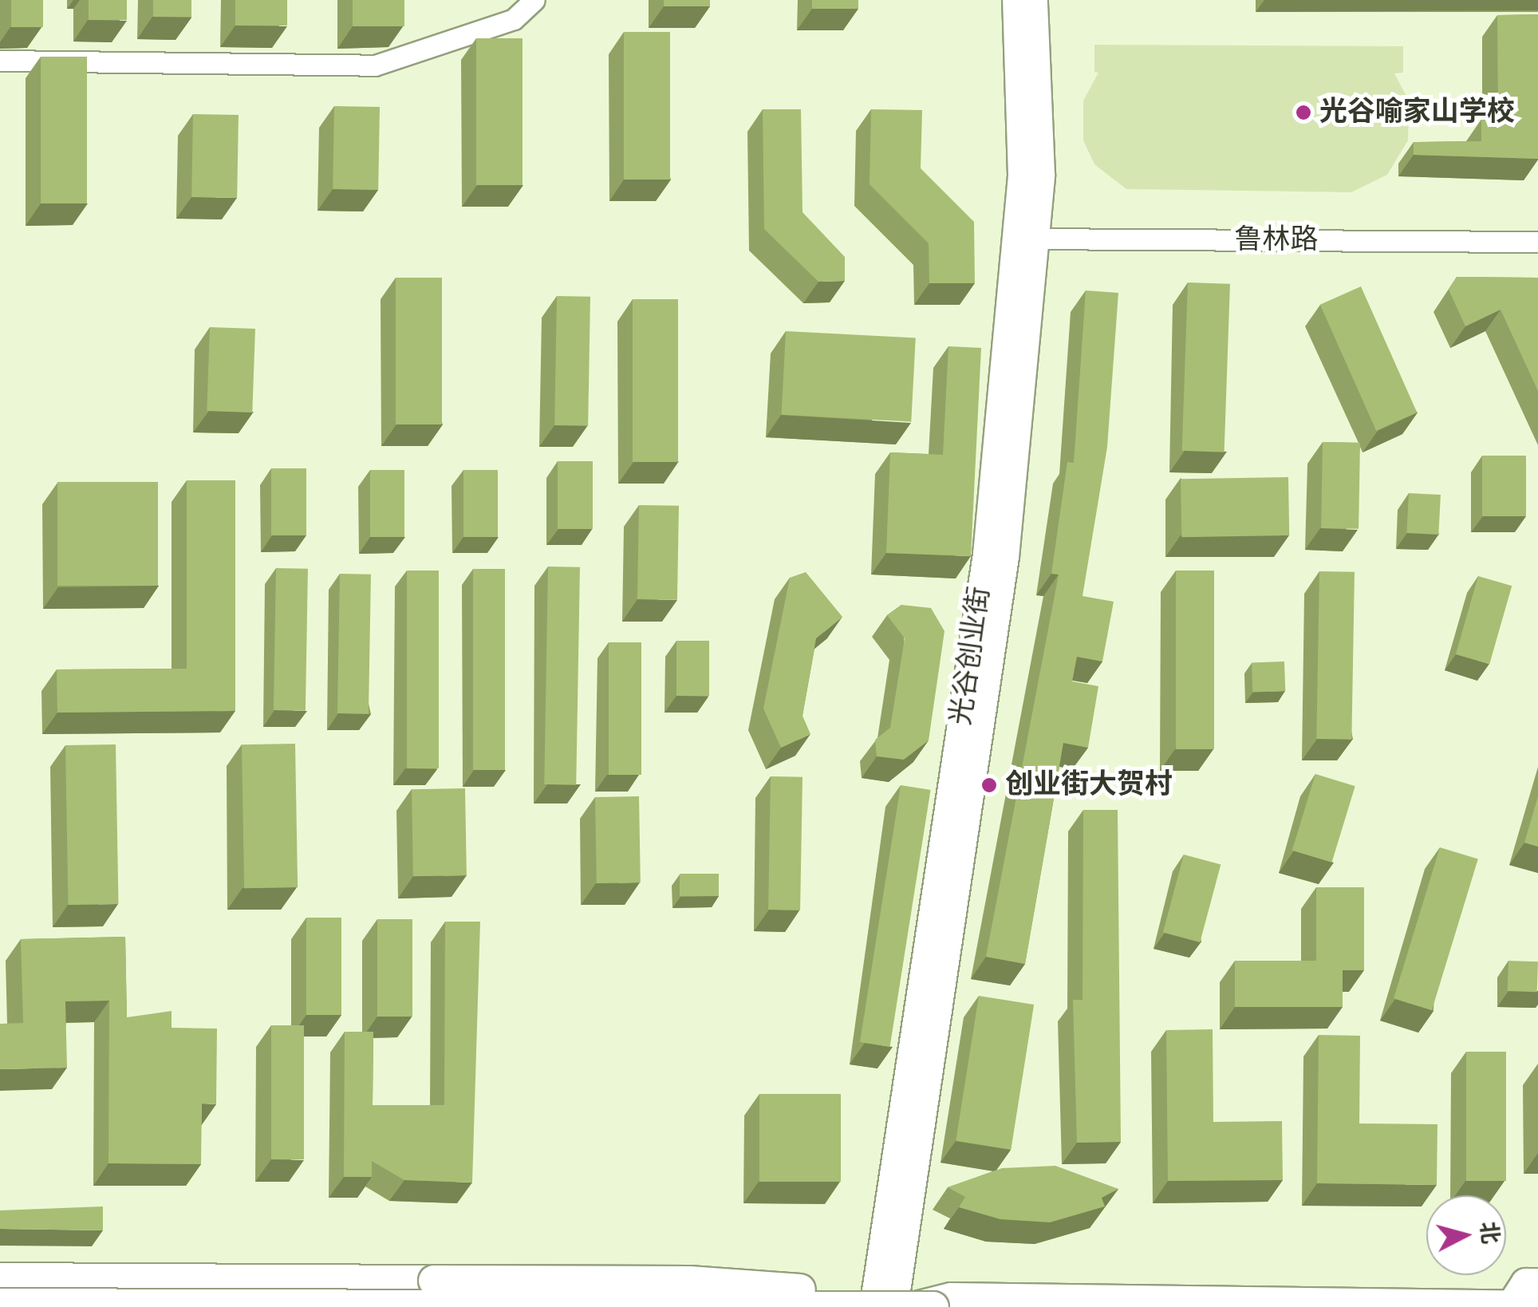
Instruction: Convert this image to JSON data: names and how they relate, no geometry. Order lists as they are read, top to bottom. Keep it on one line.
{"streets":{"main road":["光谷创业街"],"street":["鲁林路"]},"crossings":[["鲁林路","光谷创业街"]],"places":["光谷喻家山学校","创业街大贺村"],"north":"right"}
